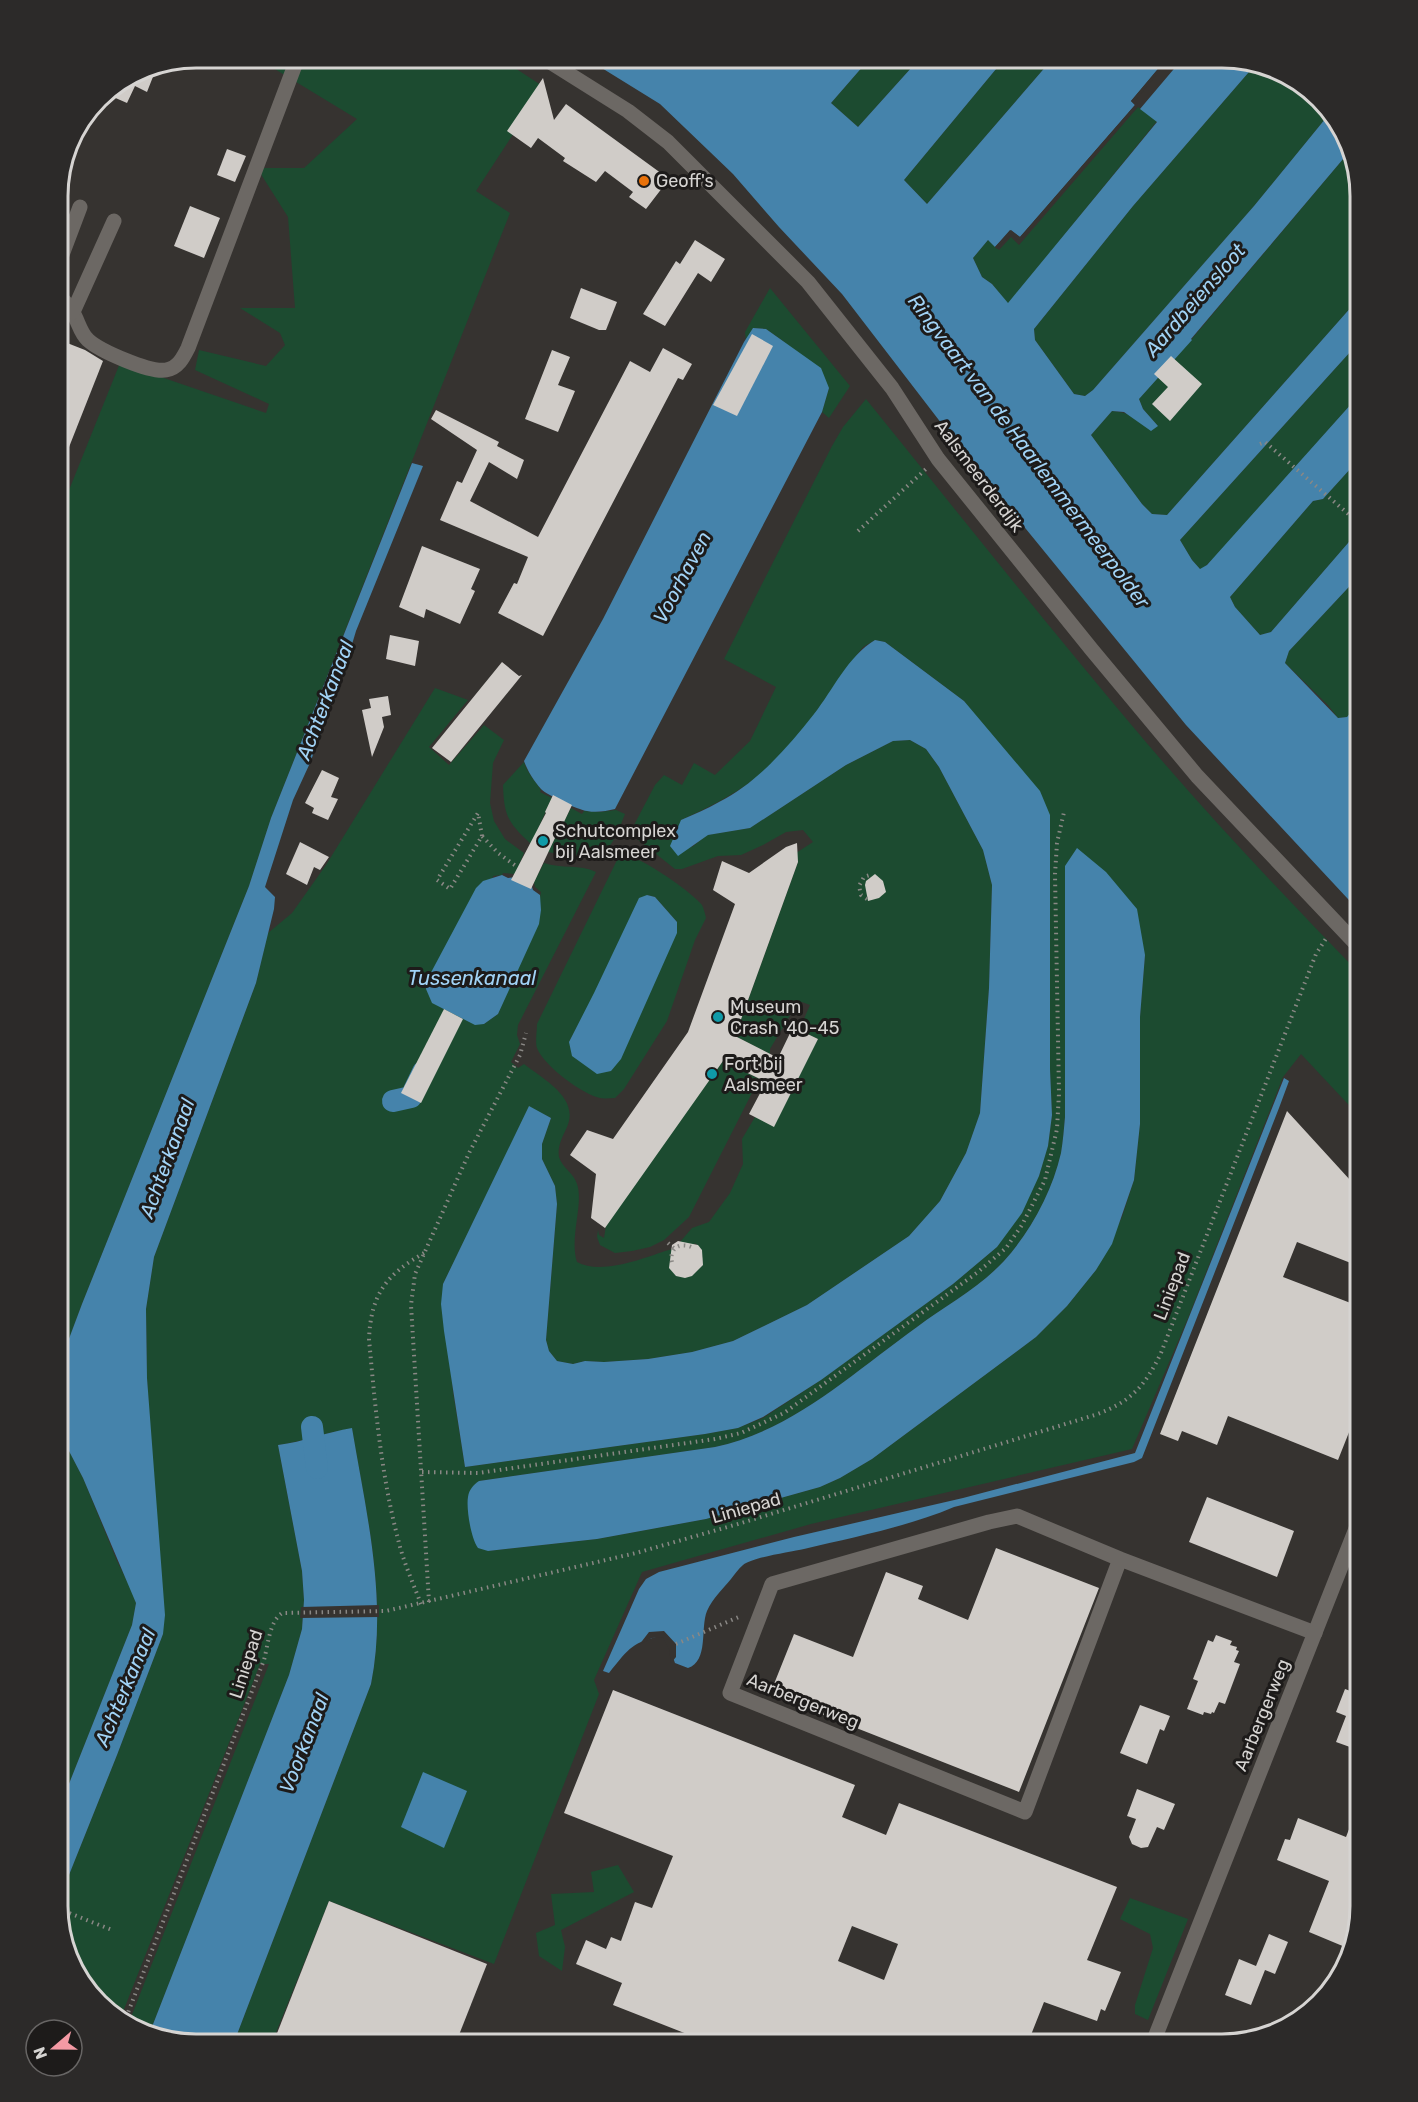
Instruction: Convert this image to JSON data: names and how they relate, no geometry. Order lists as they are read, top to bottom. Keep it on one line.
{"streets":{"street":["Aalsmeerderdijk","Aarbergerweg"],"path":["Liniepad"]},"crossings":[["Aalsmeerderdijk","Liniepad"]],"water":["Aardbeiensloot","Ringvaart van de Haarlemmermeerpolder","Voorhaven","Achterkanaal","Tussenkanaal","Voorkanaal"],"places":["Geoff's","Schutcomplex bij Aalsmeer","Museum Crash '40-45","Fort bij Aalsmeer"],"north":"left"}
